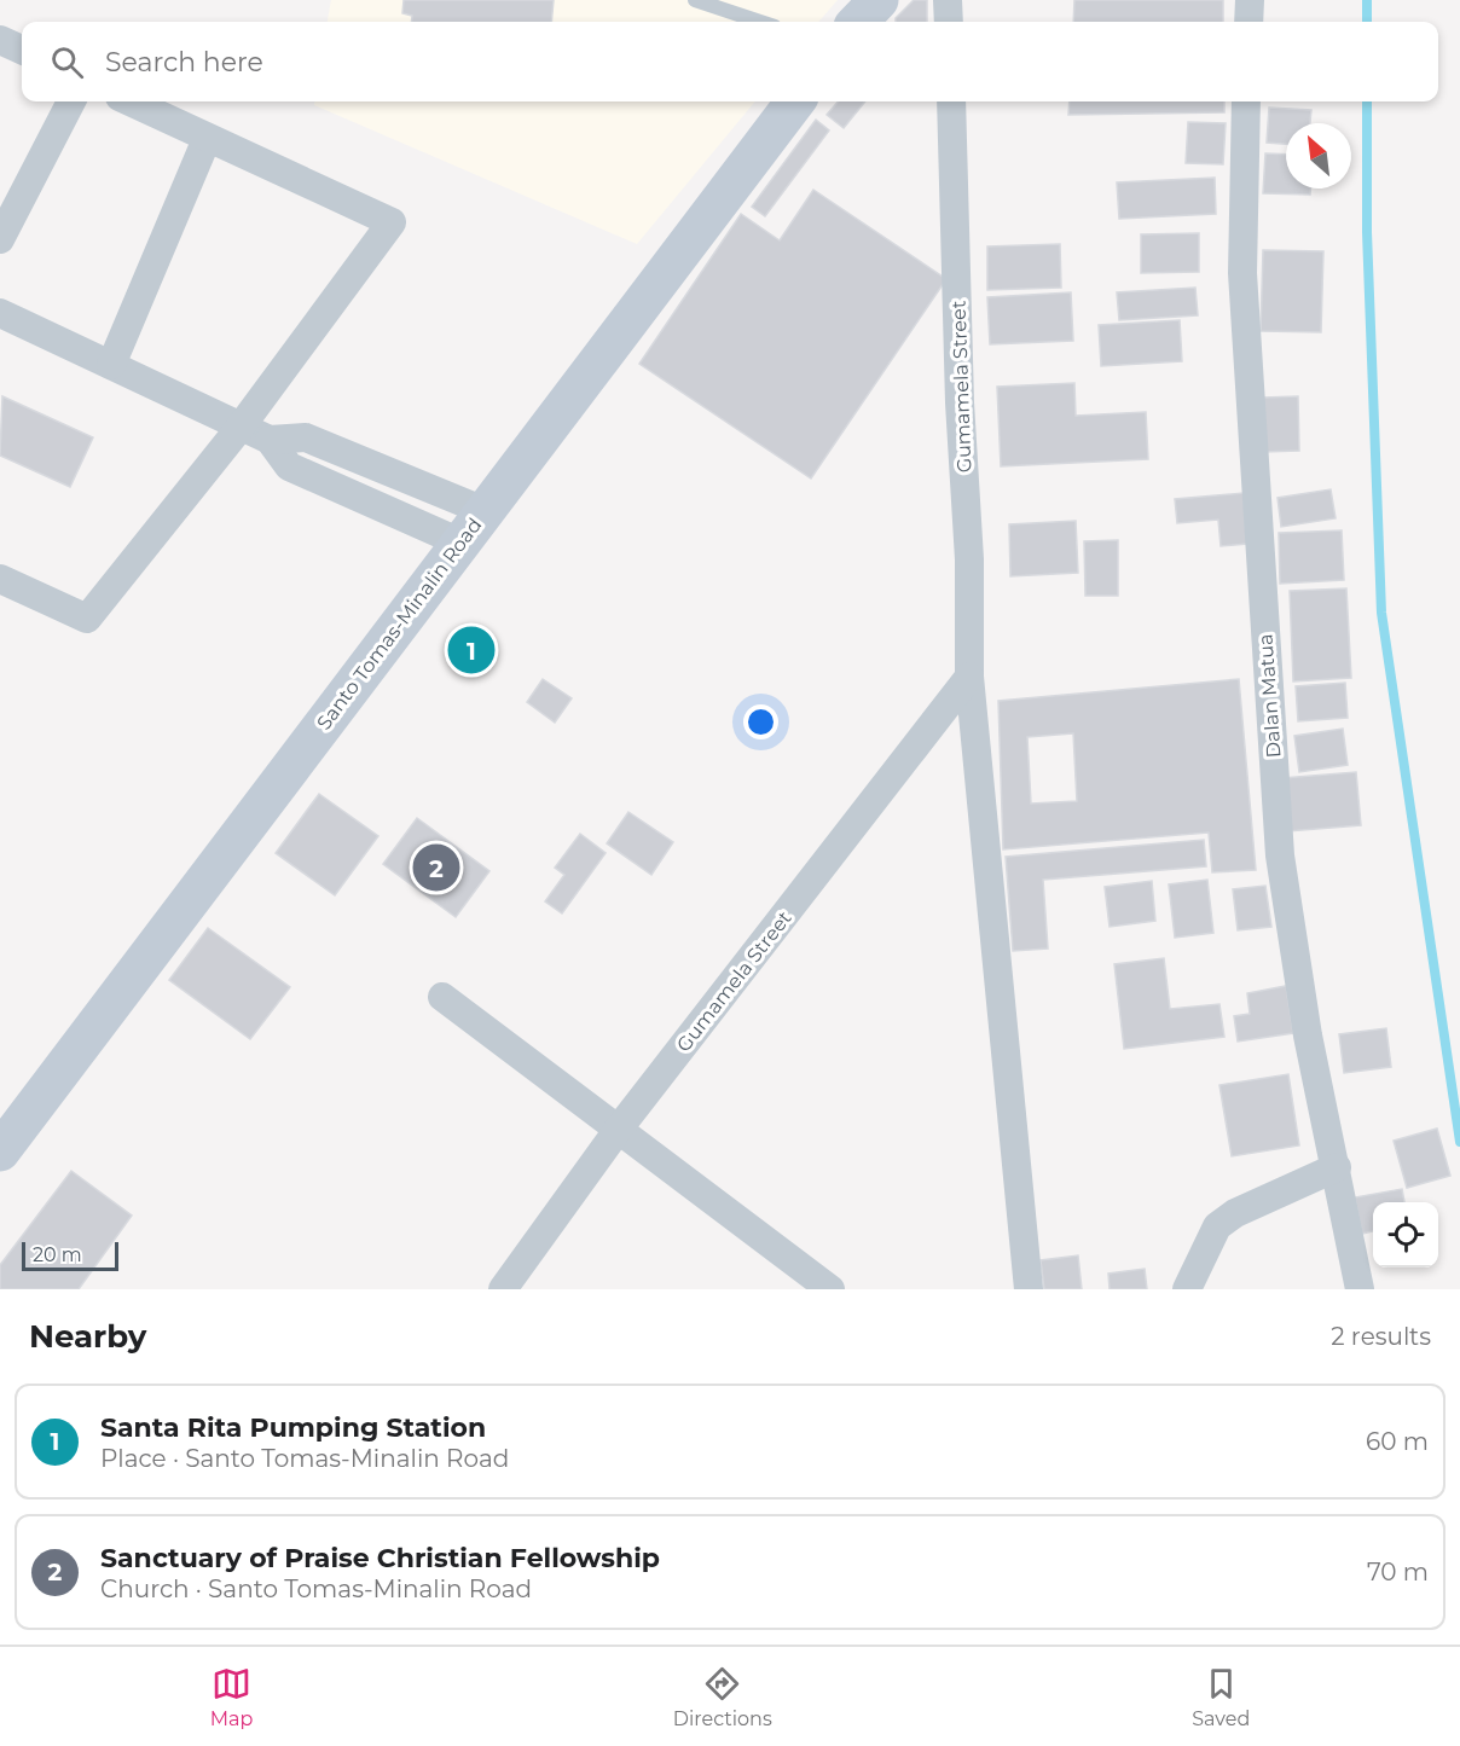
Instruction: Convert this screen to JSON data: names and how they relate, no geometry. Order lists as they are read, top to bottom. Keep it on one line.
{"streets":{"main road":["Santo Tomas-Minalin Road"],"street":["Gumamela Street","Dalan Matua"]},"scale_bar":"20 m","north":"top left","page":{"search":"Search here","pins":["1","2"],"scale":"20 m","heading":["Nearby","2 results"],"list":[{"mark":"1","name":"Santa Rita Pumping Station","note":"Place · Santo Tomas-Minalin Road","value":"60 m"},{"mark":"2","name":"Sanctuary of Praise Christian Fellowship","note":"Church · Santo Tomas-Minalin Road","value":"70 m"}],"nav":["Map","Directions","Saved"]}}
